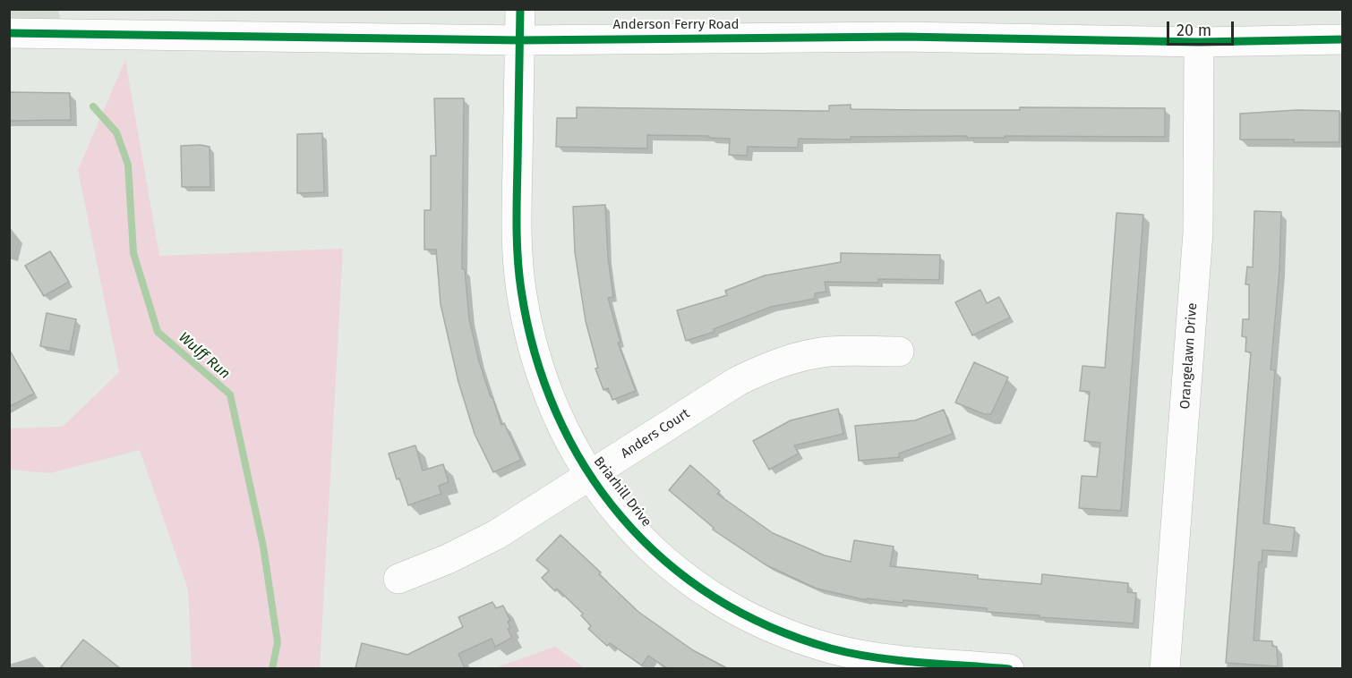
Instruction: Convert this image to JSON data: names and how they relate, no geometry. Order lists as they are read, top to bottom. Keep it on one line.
{"streets":{"street":["Anderson Ferry Road","Orangelawn Drive","Anders Court","Briarhill Drive"]},"crossings":[["Anderson Ferry Road","Orangelawn Drive"],["Anderson Ferry Road","Briarhill Drive"],["Anders Court","Briarhill Drive"]],"water":["Wulff Run"],"scale_bar":"20 m"}
